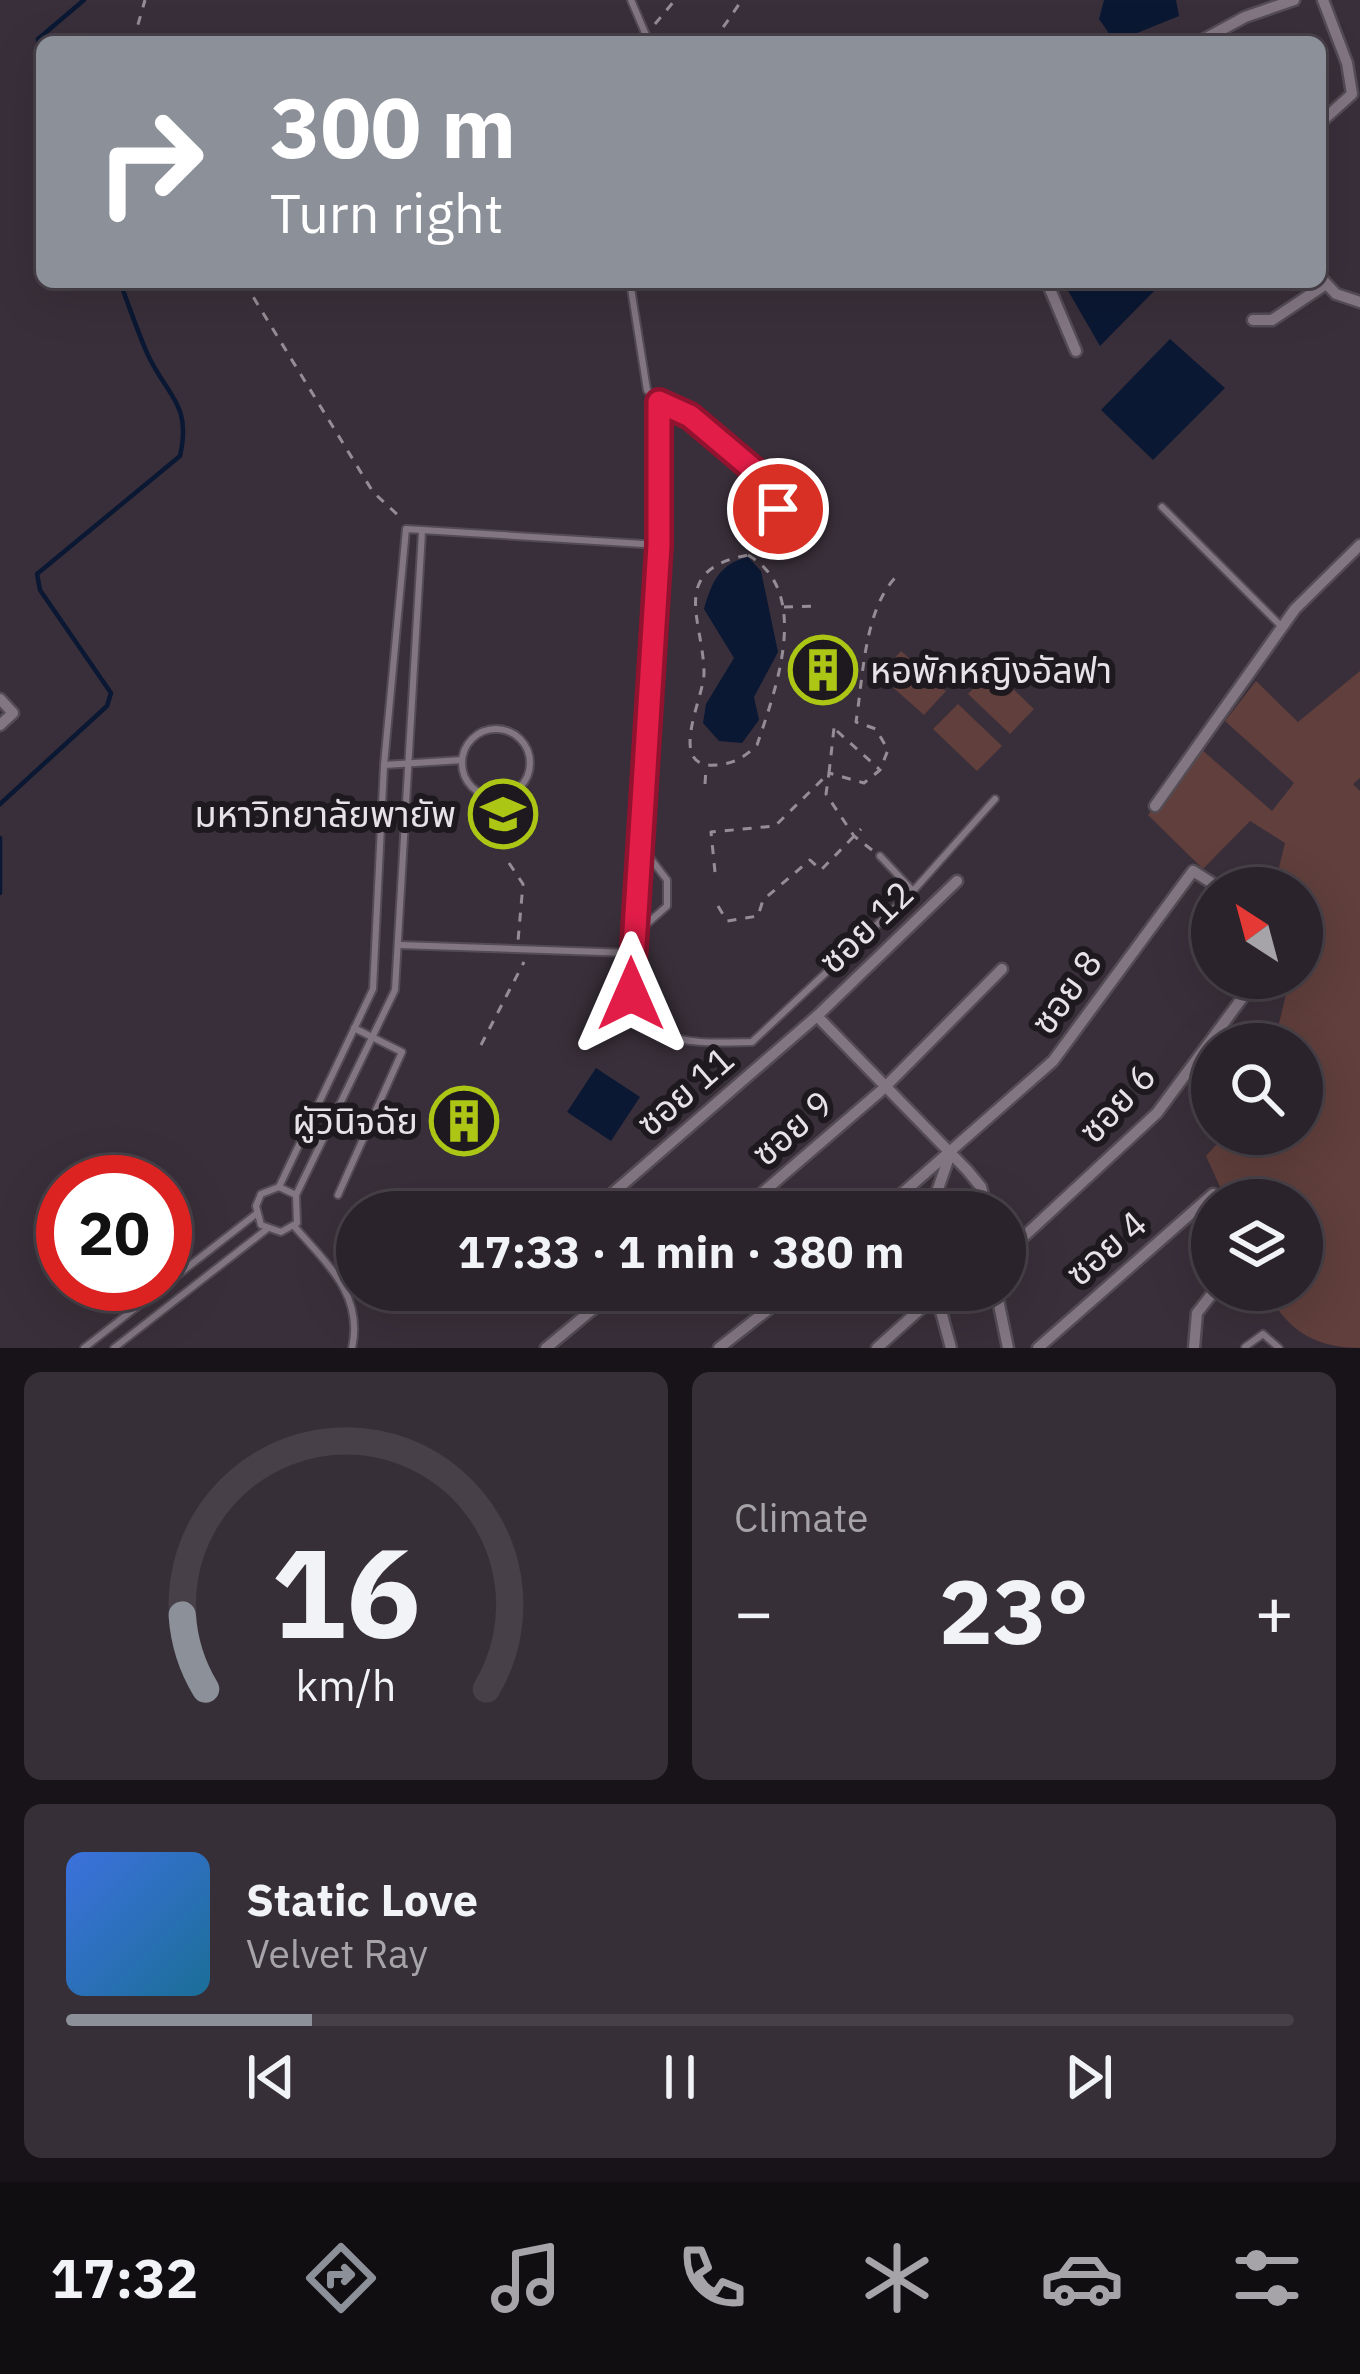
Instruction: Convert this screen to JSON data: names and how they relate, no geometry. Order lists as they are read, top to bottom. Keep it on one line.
{"streets":{"street":["ซอย 12","ซอย 8","ซอย 11","ซอย 6","ซอย 9","ซอย 4"]},"crossings":[["ซอย 12","ซอย 11"]],"places":{"building":["หอพักหญิงอัลฟา","ผัูวินิจฉัย"],"school or university":["มหาวิทยาลัยพายัพ"]},"north":"top left","page":{"turn":["300 m","Turn right"],"limit":"20","trip":"17:33 · 1 min · 380 m","tile":"Climate","heat":["−","23°","+"],"song":["Static Love","Velvet Ray"],"tabs":"17:32","gauge":["16","km/h"]}}
